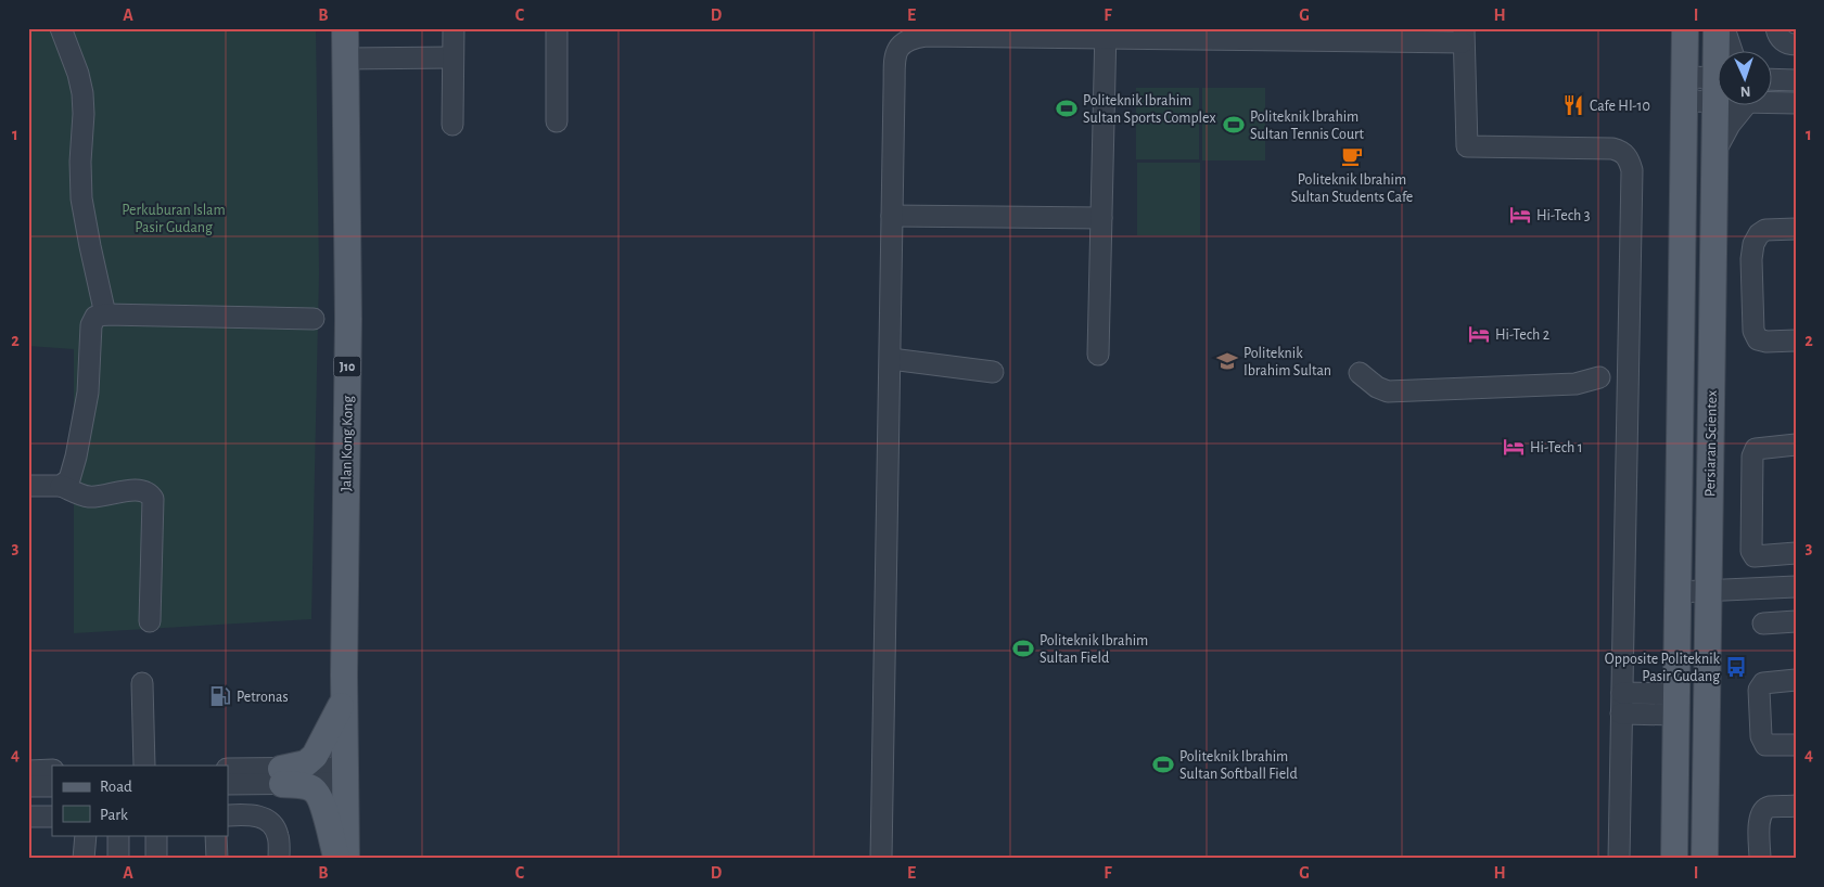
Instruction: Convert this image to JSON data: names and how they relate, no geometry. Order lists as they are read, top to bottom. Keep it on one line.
{"streets":{"main road":["J10","Jalan Kong Kong","Persiaran Scientex"]},"parks":["Perkuburan Islam Pasir Gudang"],"places":{"restaurant":["Cafe HI-10"],"sports":["Politeknik Ibrahim Sultan Sports Complex","Politeknik Ibrahim Sultan Tennis Court","Politeknik Ibrahim Sultan Field","Politeknik Ibrahim Sultan Softball Field"],"cafe":["Politeknik Ibrahim Sultan Students Cafe"],"hotel":["Hi-Tech 3","Hi-Tech 2","Hi-Tech 1"],"school or university":["Politeknik Ibrahim Sultan"],"bus stop":["Opposite Politeknik Pasir Gudang"],"fuel station":["Petronas"]},"legend":["Road","Park"],"north":"bottom","grid":{"columns":["A","B","C","D","E","F","G","H","I"],"rows":["1","2","3","4"]}}
